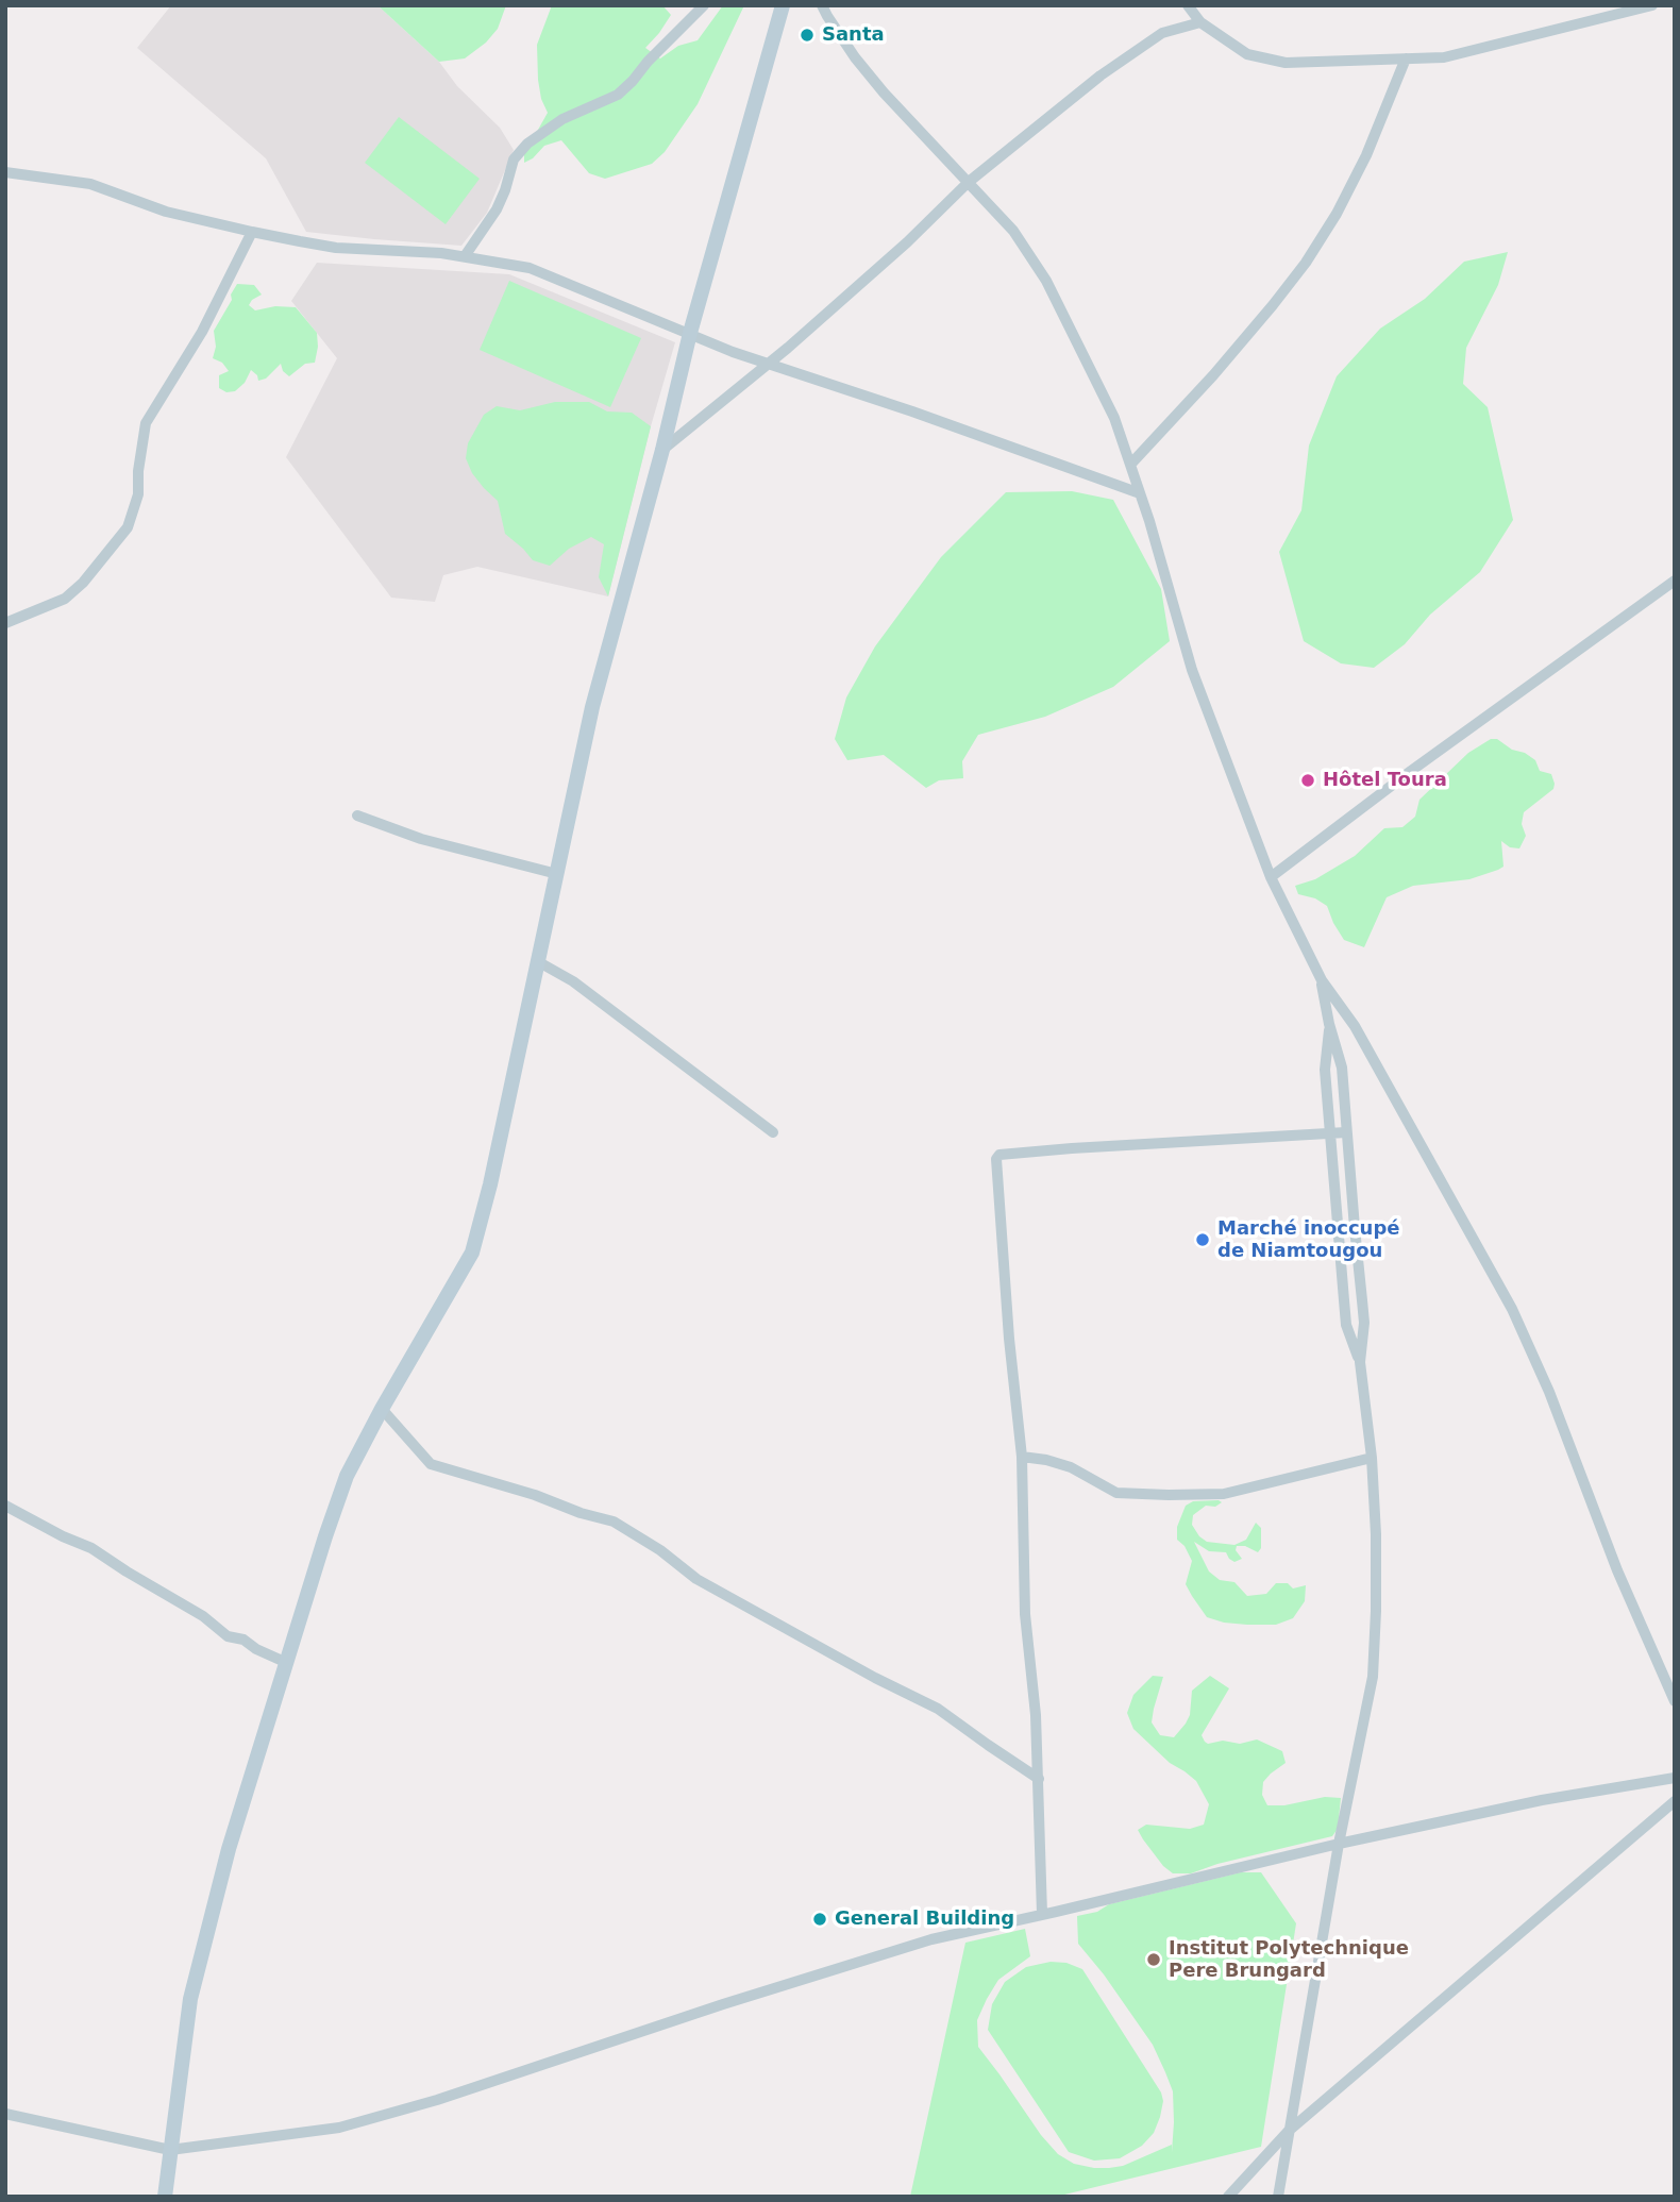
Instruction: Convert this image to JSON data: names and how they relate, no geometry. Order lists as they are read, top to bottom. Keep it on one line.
{"places":["Santa","Hôtel Toura","Marché inoccupé de Niamtougou","General Building","Institut Polytechnique Pere Brungard"]}
